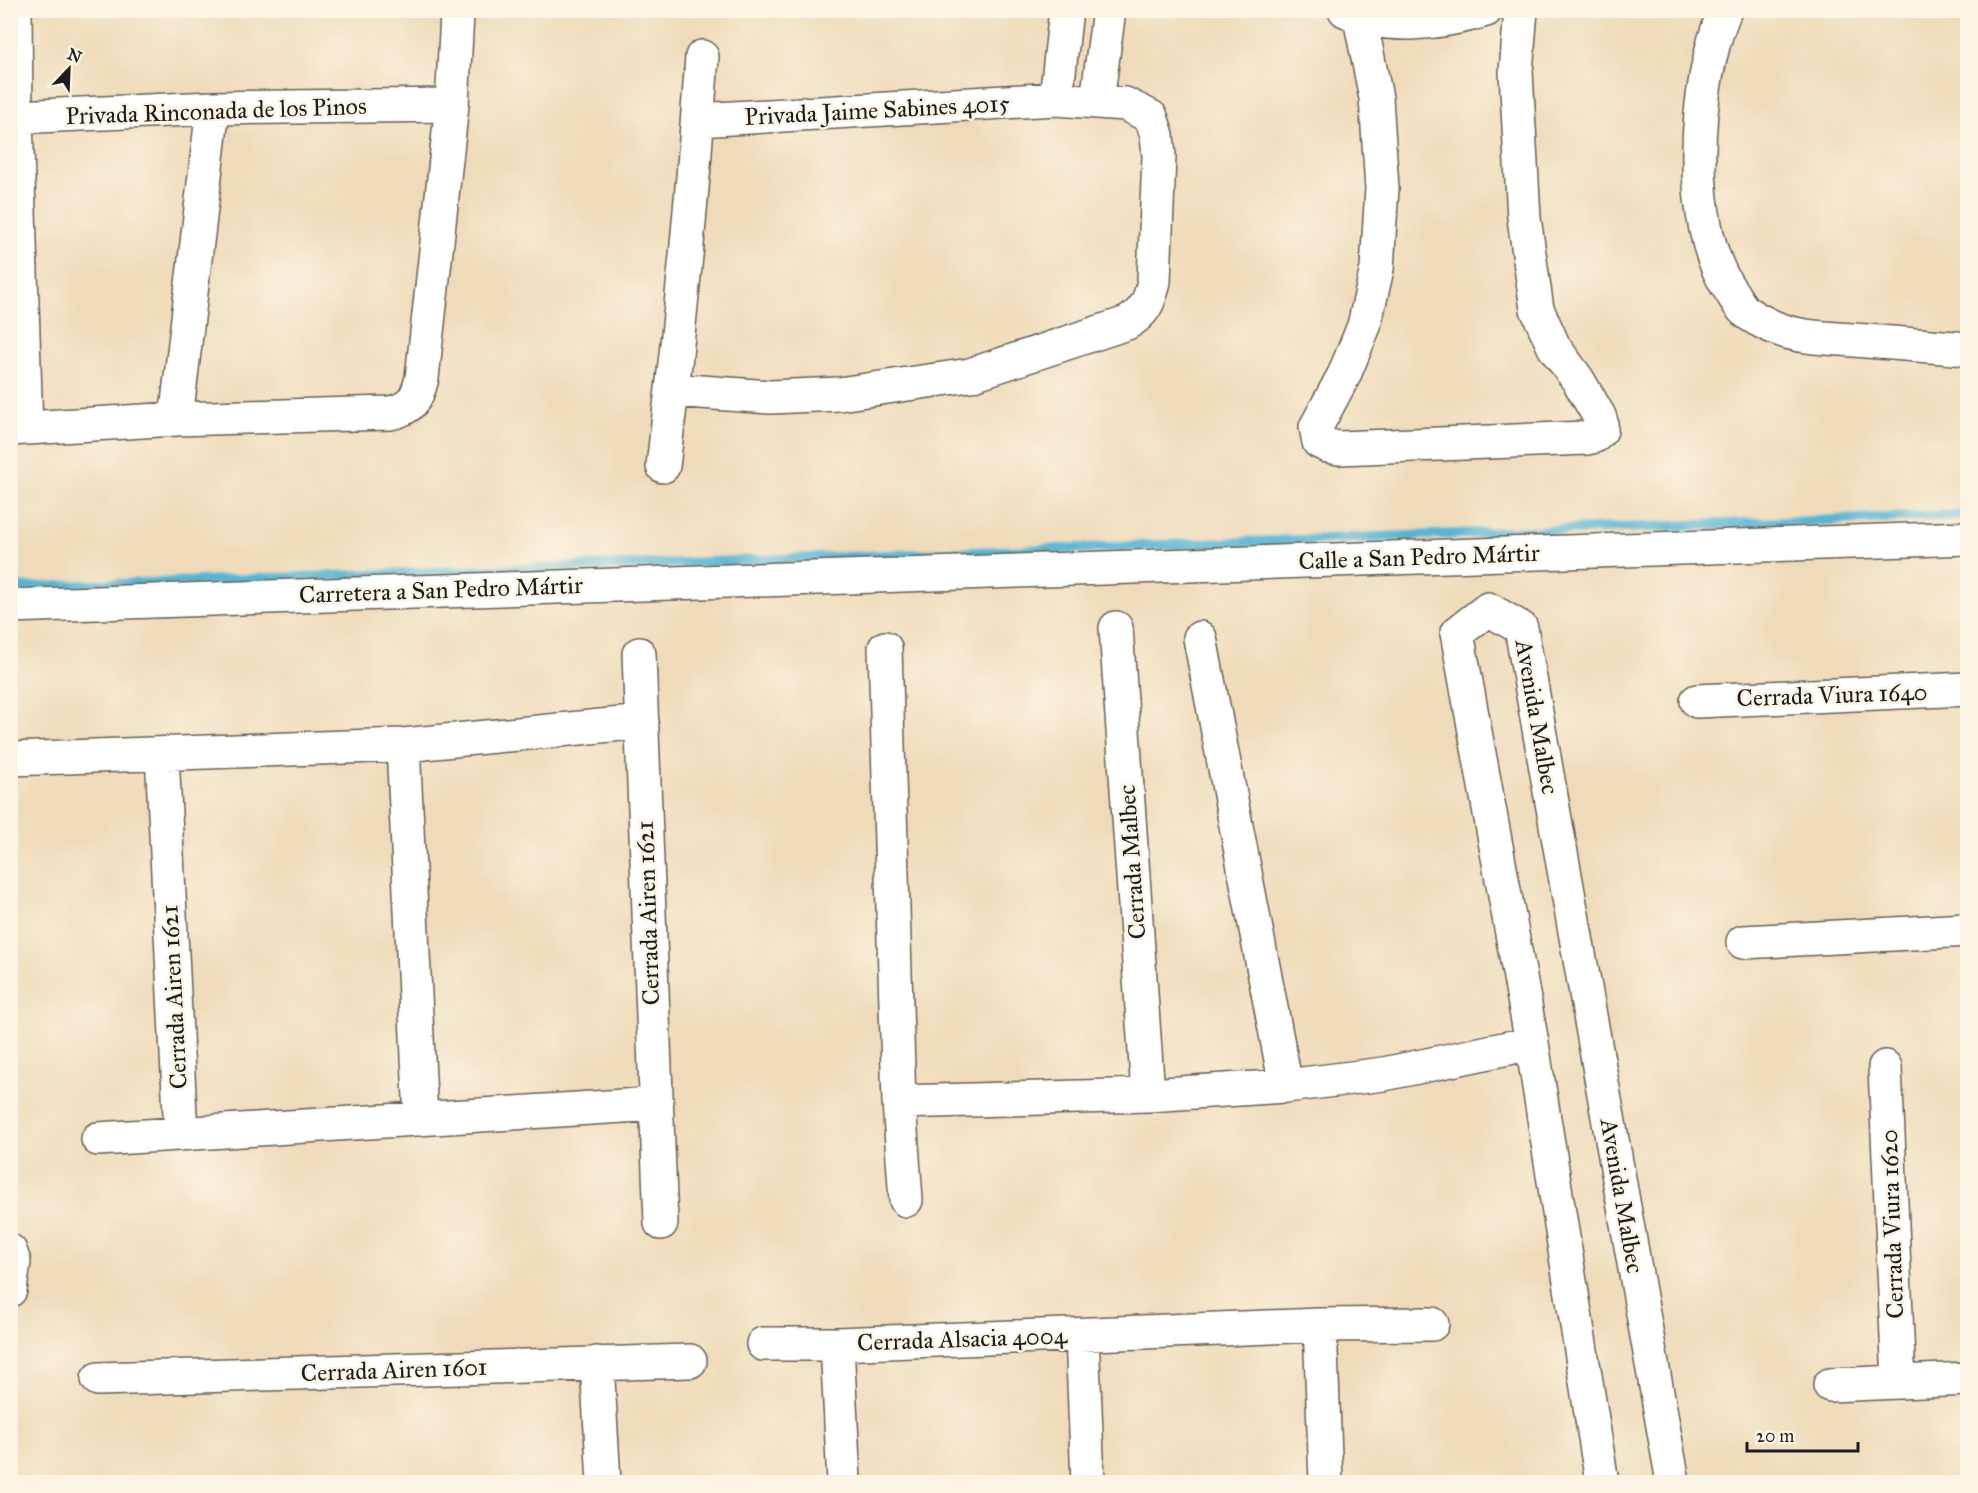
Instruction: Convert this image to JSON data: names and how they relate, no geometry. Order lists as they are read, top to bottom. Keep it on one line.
{"streets":{"street":["Privada Jaime Sabines 4015","Privada Rinconada de los Pinos","Calle a San Pedro Mártir","Carretera a San Pedro Mártir","Cerrada Viura 1640","Avenida Malbec","Cerrada Malbec","Cerrada Airen 1621","Cerrada Viura 1620","Cerrada Alsacia 4004","Cerrada Airen 1601"]},"crossings":[["Calle a San Pedro Mártir","Carretera a San Pedro Mártir"]],"scale_bar":"20 m","north":"top right"}
